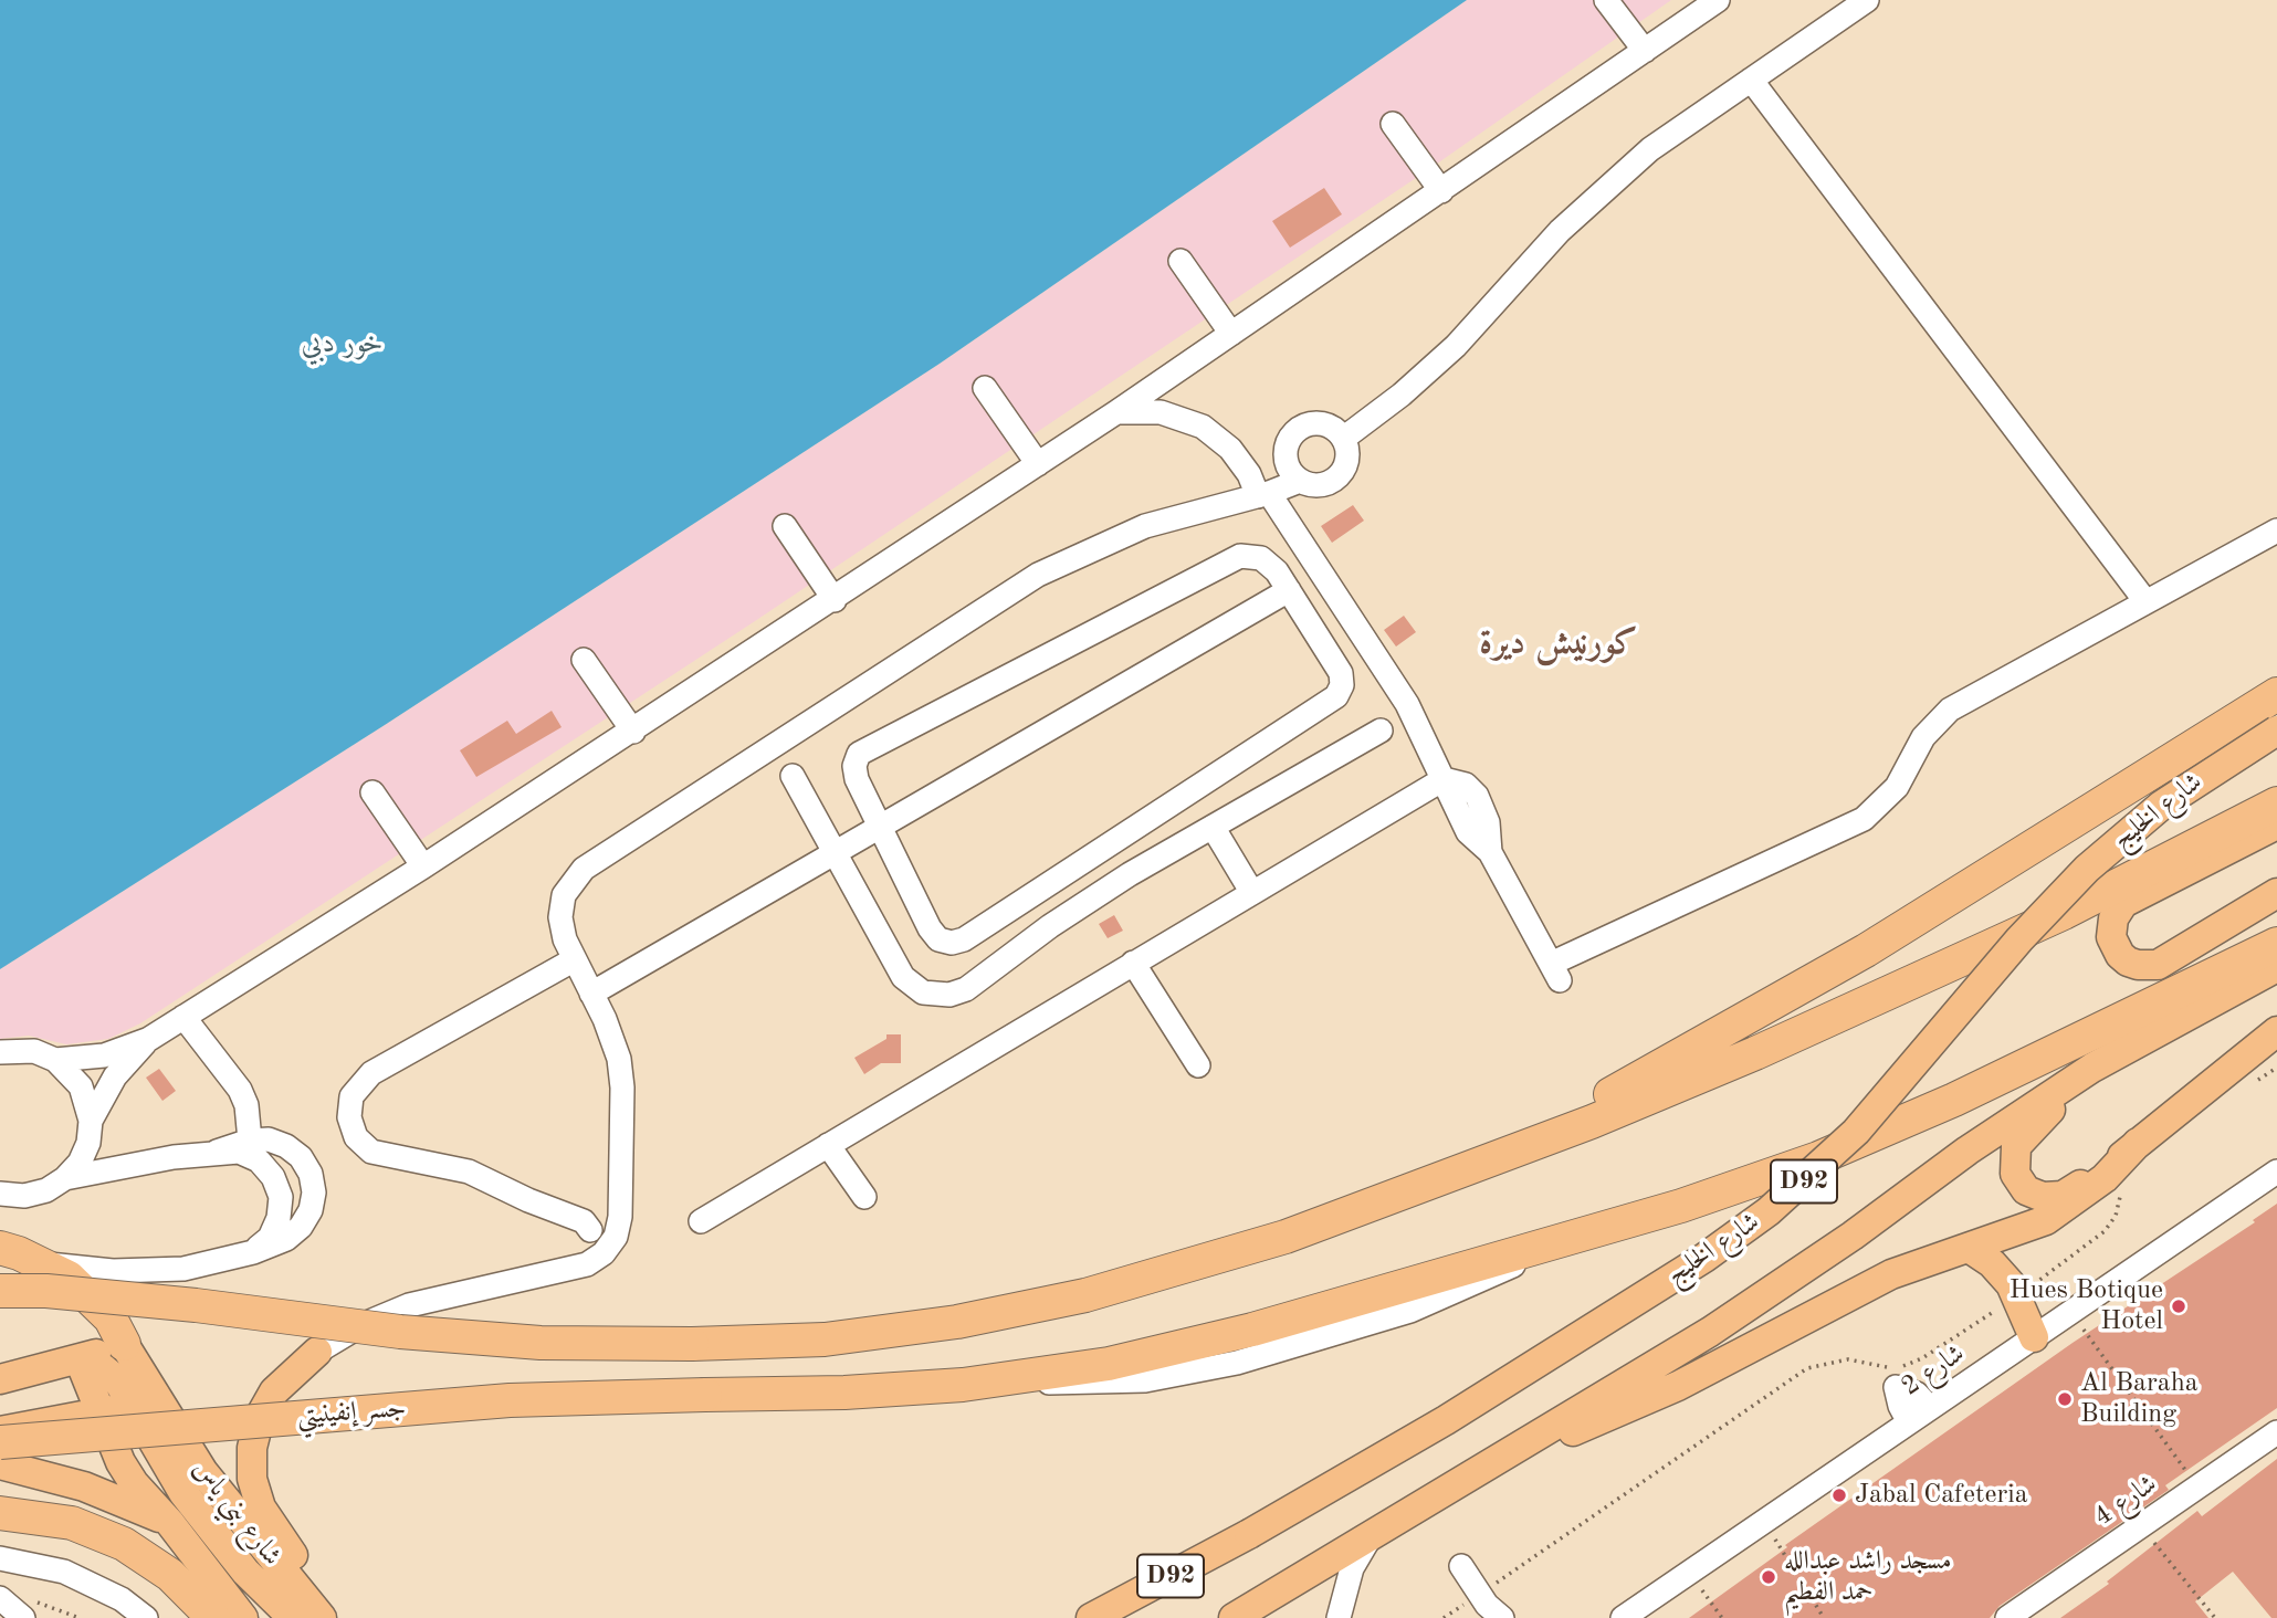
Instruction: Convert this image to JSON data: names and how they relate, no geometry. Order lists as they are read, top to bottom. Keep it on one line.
{"streets":{"highway":["جسر إنفينيتي"],"main road":["شارع الخليج","D92","شارع بني ياس"],"street":["شارع 2","شارع 4"]},"districts":["كورنيش ديرة"],"water":["خور دبي"],"places":["Hues Botique Hotel","Al Baraha Building","Jabal Cafeteria","مسجد راشد عبدالله حمد الفطيم"]}
